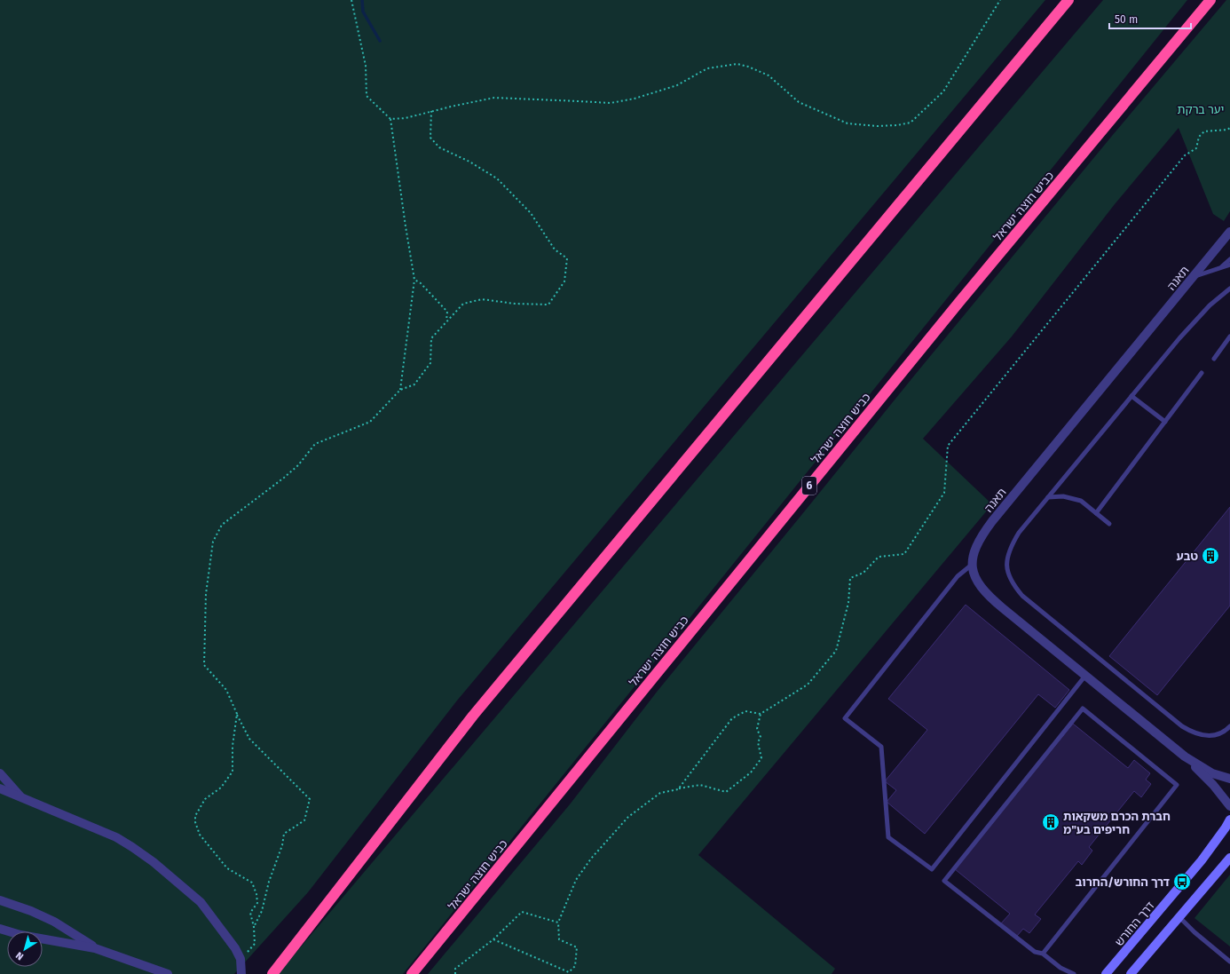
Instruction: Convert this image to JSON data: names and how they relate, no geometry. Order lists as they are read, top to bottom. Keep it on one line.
{"streets":{"highway":["כביש חוצה ישראל","6"],"street":["תאנה","דרך החורש"]},"parks":["יער ברקת"],"places":{"building":["טבע","חברת הכרם משקאות חריפים בע\"מ"],"bus stop":["דרך החורש/החרוב"]},"scale_bar":"50 m","north":"bottom left"}
